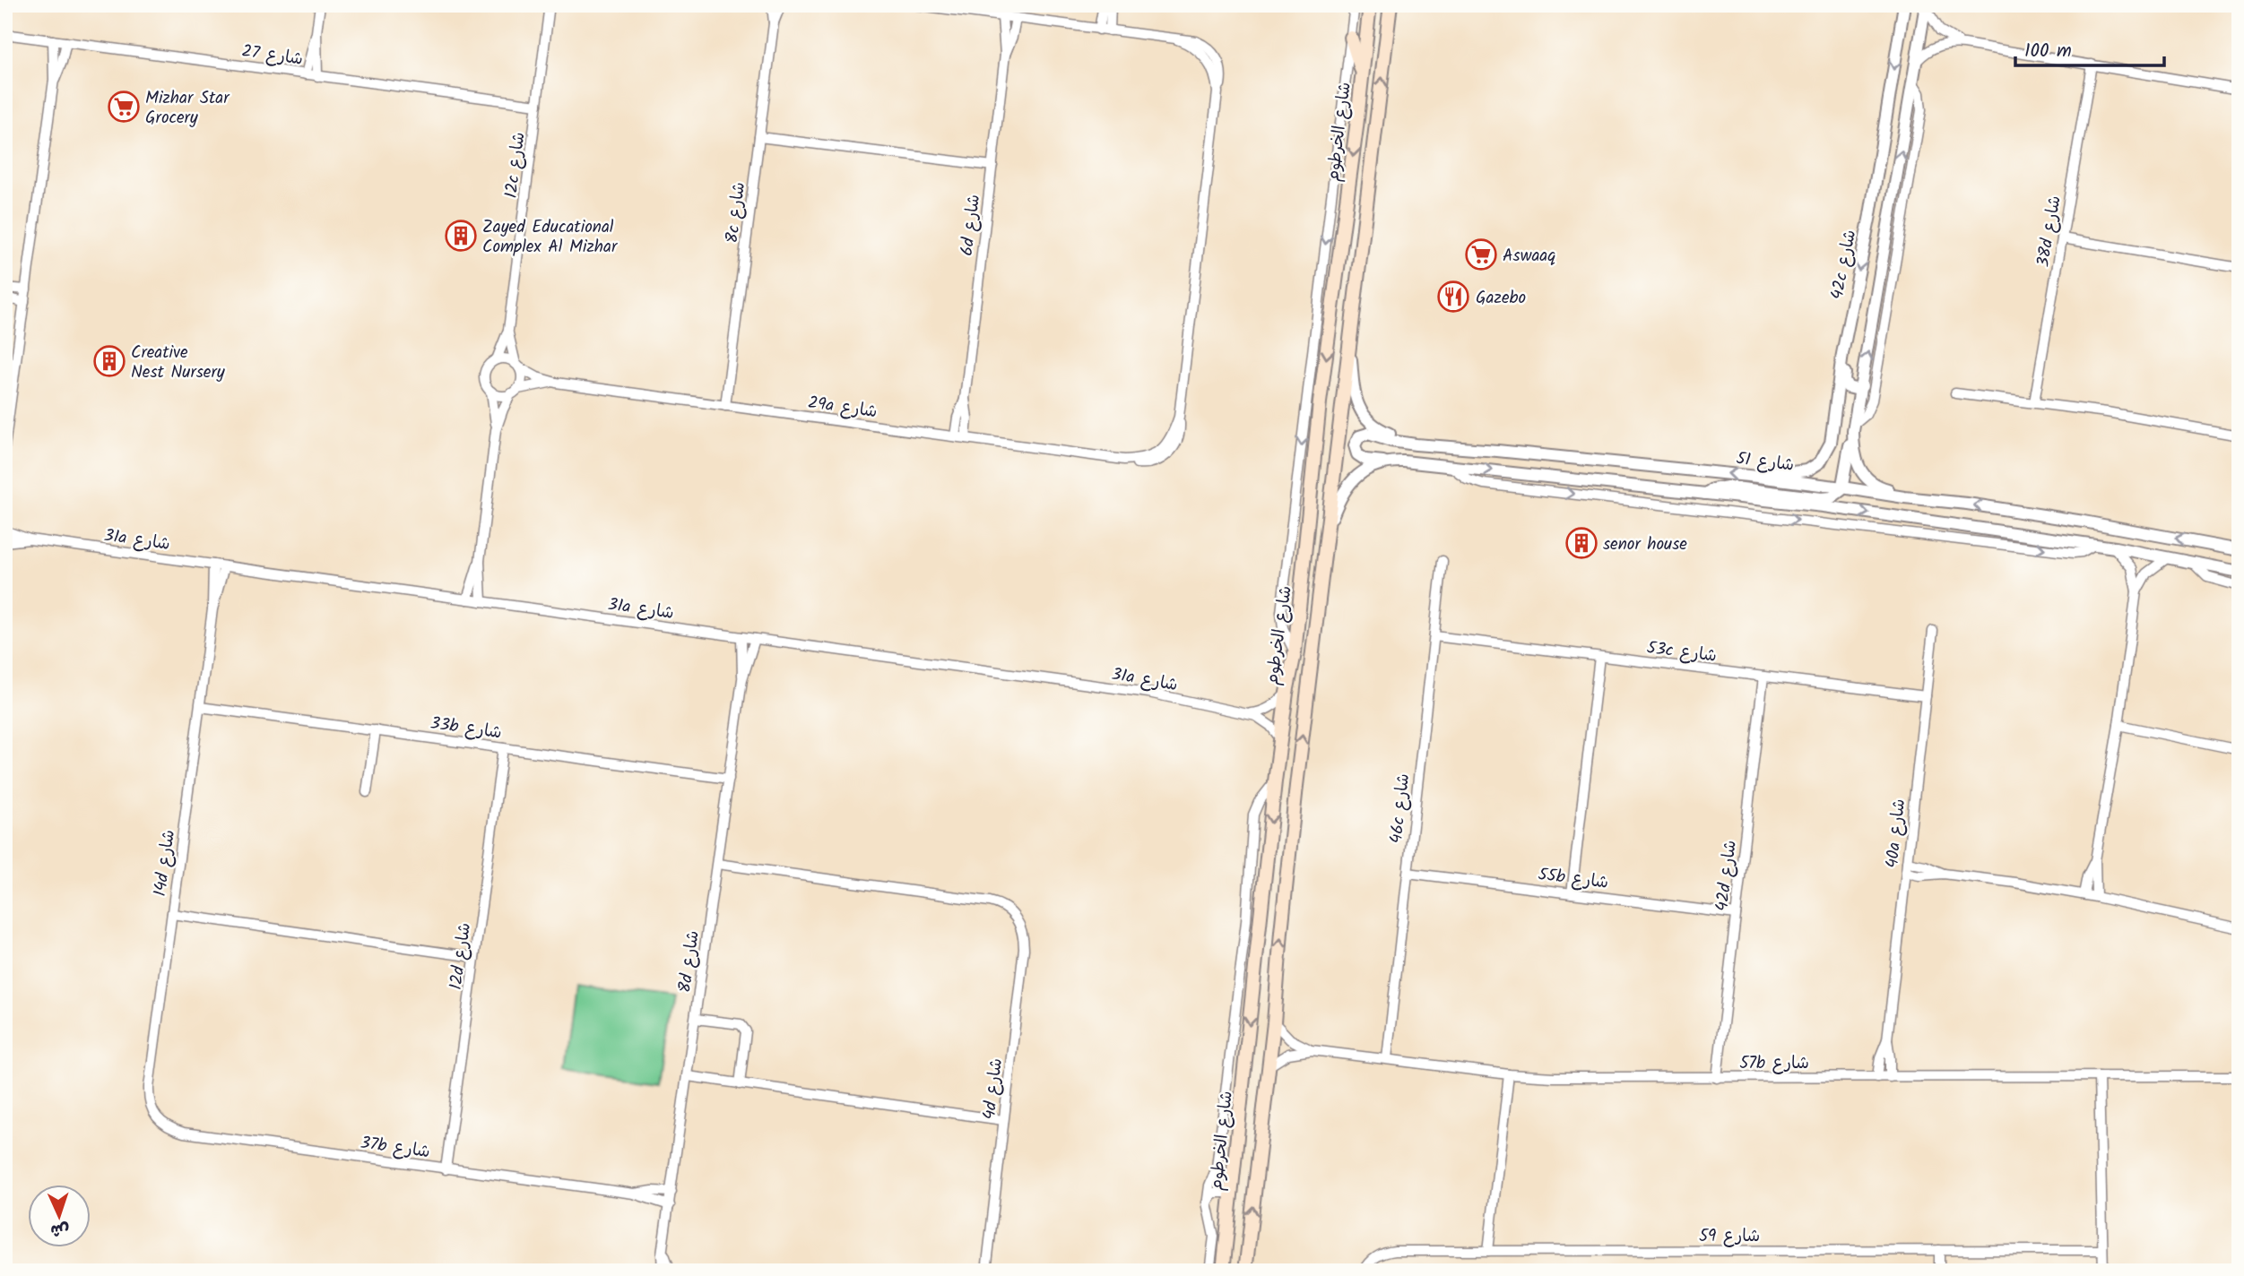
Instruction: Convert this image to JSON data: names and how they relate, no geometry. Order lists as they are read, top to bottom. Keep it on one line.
{"streets":{"main road":["شارع الخرطوم"],"street":["شارع 27","12c شارع","8c شارع","6d شارع","38d شارع","42c شارع","29a شارع","شارع 51","31a شارع","53c شارع","33b شارع","46c شارع","40a شارع","14d شارع","42d شارع","55b شارع","12d شارع","8d شارع","57b شارع","4d شارع","37b شارع","شارع 59"]},"crossings":[["شارع 27","12c شارع"],["شارع الخرطوم","شارع 51"],["شارع الخرطوم","31a شارع"],["شارع الخرطوم","57b شارع"],["12c شارع","29a شارع"],["8c شارع","29a شارع"],["6d شارع","29a شارع"],["42c شارع","شارع 51"],["31a شارع","14d شارع"],["31a شارع","8d شارع"],["53c شارع","46c شارع"],["53c شارع","40a شارع"],["53c شارع","42d شارع"],["33b شارع","14d شارع"],["33b شارع","12d شارع"],["33b شارع","8d شارع"],["46c شارع","55b شارع"],["46c شارع","57b شارع"],["40a شارع","57b شارع"],["14d شارع","37b شارع"],["42d شارع","55b شارع"],["42d شارع","57b شارع"],["12d شارع","37b شارع"],["8d شارع","4d شارع"],["8d شارع","37b شارع"]],"places":{"supermarket":["Mizhar Star Grocery","Aswaaq"],"building":["Zayed Educational Complex Al Mizhar","Creative Nest Nursery","senor house"],"restaurant":["Gazebo"]},"scale_bar":"100 m","north":"bottom"}
